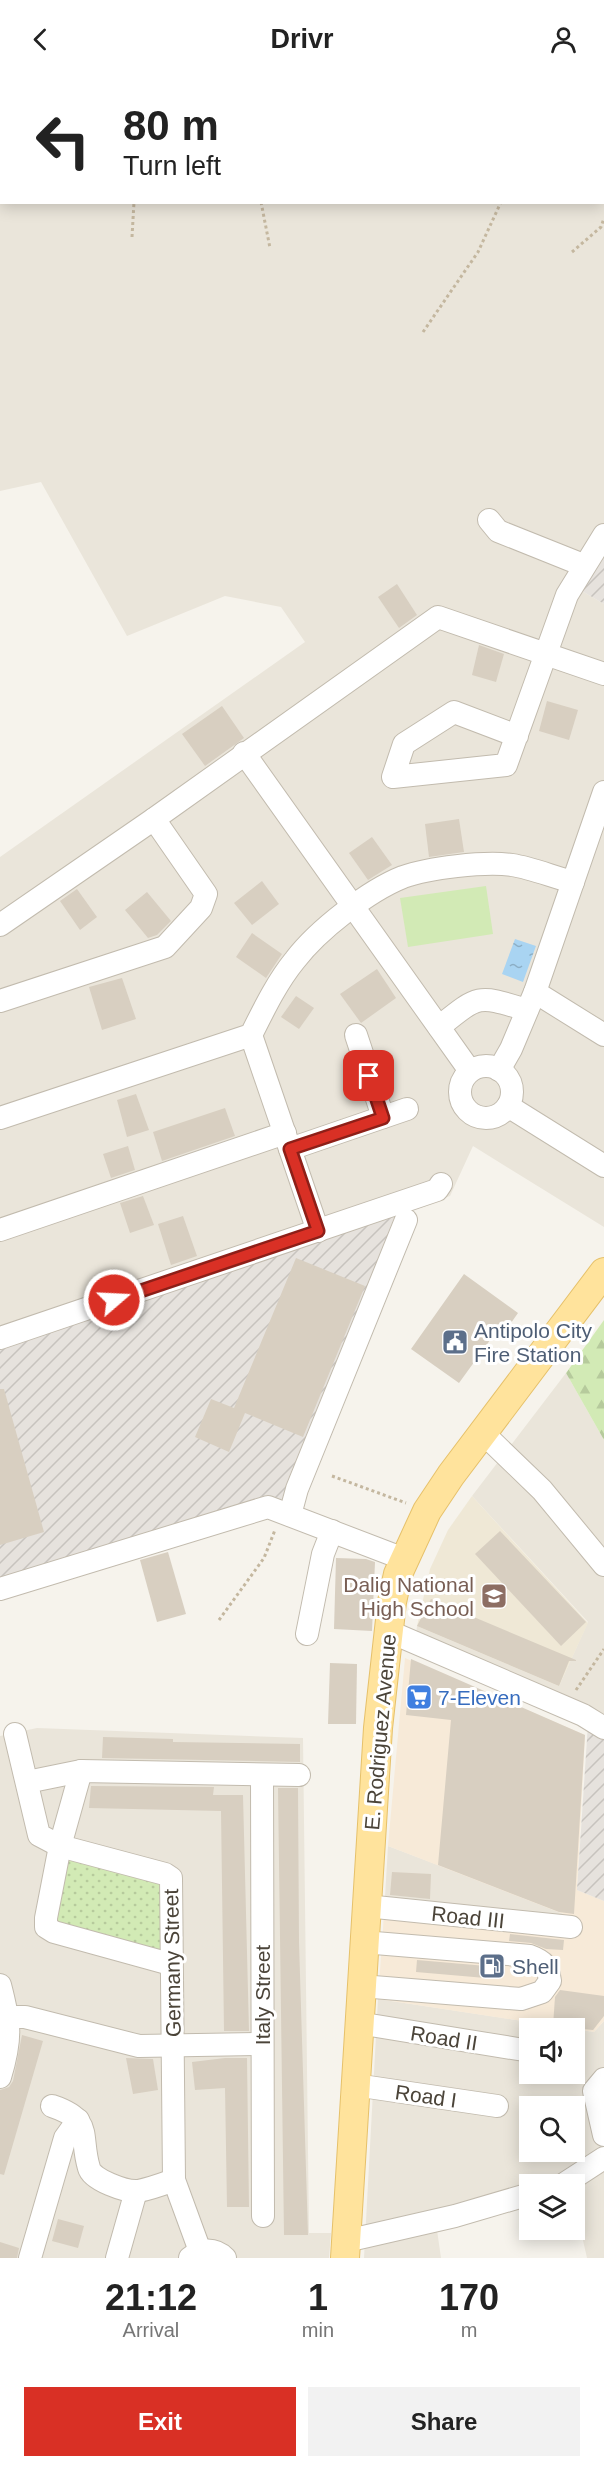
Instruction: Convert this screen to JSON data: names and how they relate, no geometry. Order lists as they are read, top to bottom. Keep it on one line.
{"streets":{"main road":["E. Rodriguez Avenue"],"street":["Road III","Germany Street","Italy Street","Road II","Road I"]},"crossings":[["E. Rodriguez Avenue","Road III"],["E. Rodriguez Avenue","Road II"],["E. Rodriguez Avenue","Road I"]],"places":{"public building":["Antipolo City Fire Station"],"school or university":["Dalig National High School"],"supermarket":["7-Eleven"],"fuel station":["Shell"]},"page":{"header":"Drivr","turn":["80 m","Turn left"],"eta":["21:12","Arrival","1","min","170","m"],"buttons":["Exit","Share"]}}
